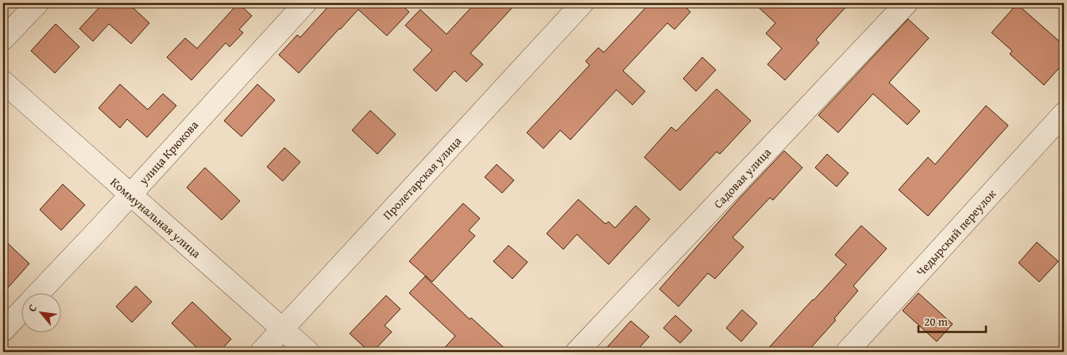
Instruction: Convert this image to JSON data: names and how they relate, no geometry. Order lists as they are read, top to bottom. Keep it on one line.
{"streets":{"street":["улица Крюкова","Пролетарская улица","Садовая улица","Коммунальная улица","Чедырский переулок"]},"crossings":[["улица Крюкова","Коммунальная улица"],["Пролетарская улица","Коммунальная улица"]],"scale_bar":"20 m","north":"top left"}
